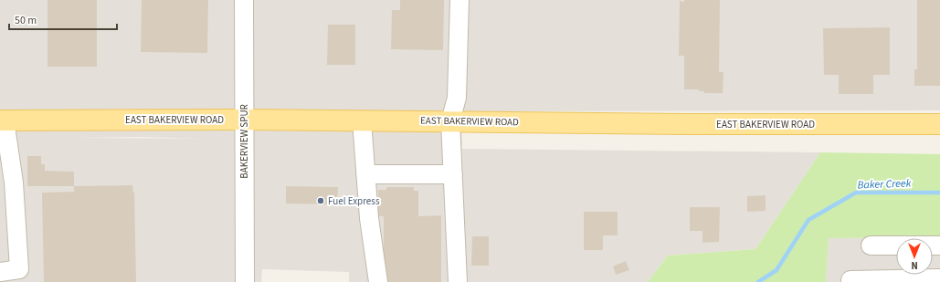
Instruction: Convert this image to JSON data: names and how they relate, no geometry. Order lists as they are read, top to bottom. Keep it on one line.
{"streets":{"main road":["EAST BAKERVIEW ROAD"],"street":["BAKERVIEW SPUR"]},"crossings":[["EAST BAKERVIEW ROAD","BAKERVIEW SPUR"]],"water":["Baker Creek"],"places":["Fuel Express"],"scale_bar":"50 m","north":"bottom"}
